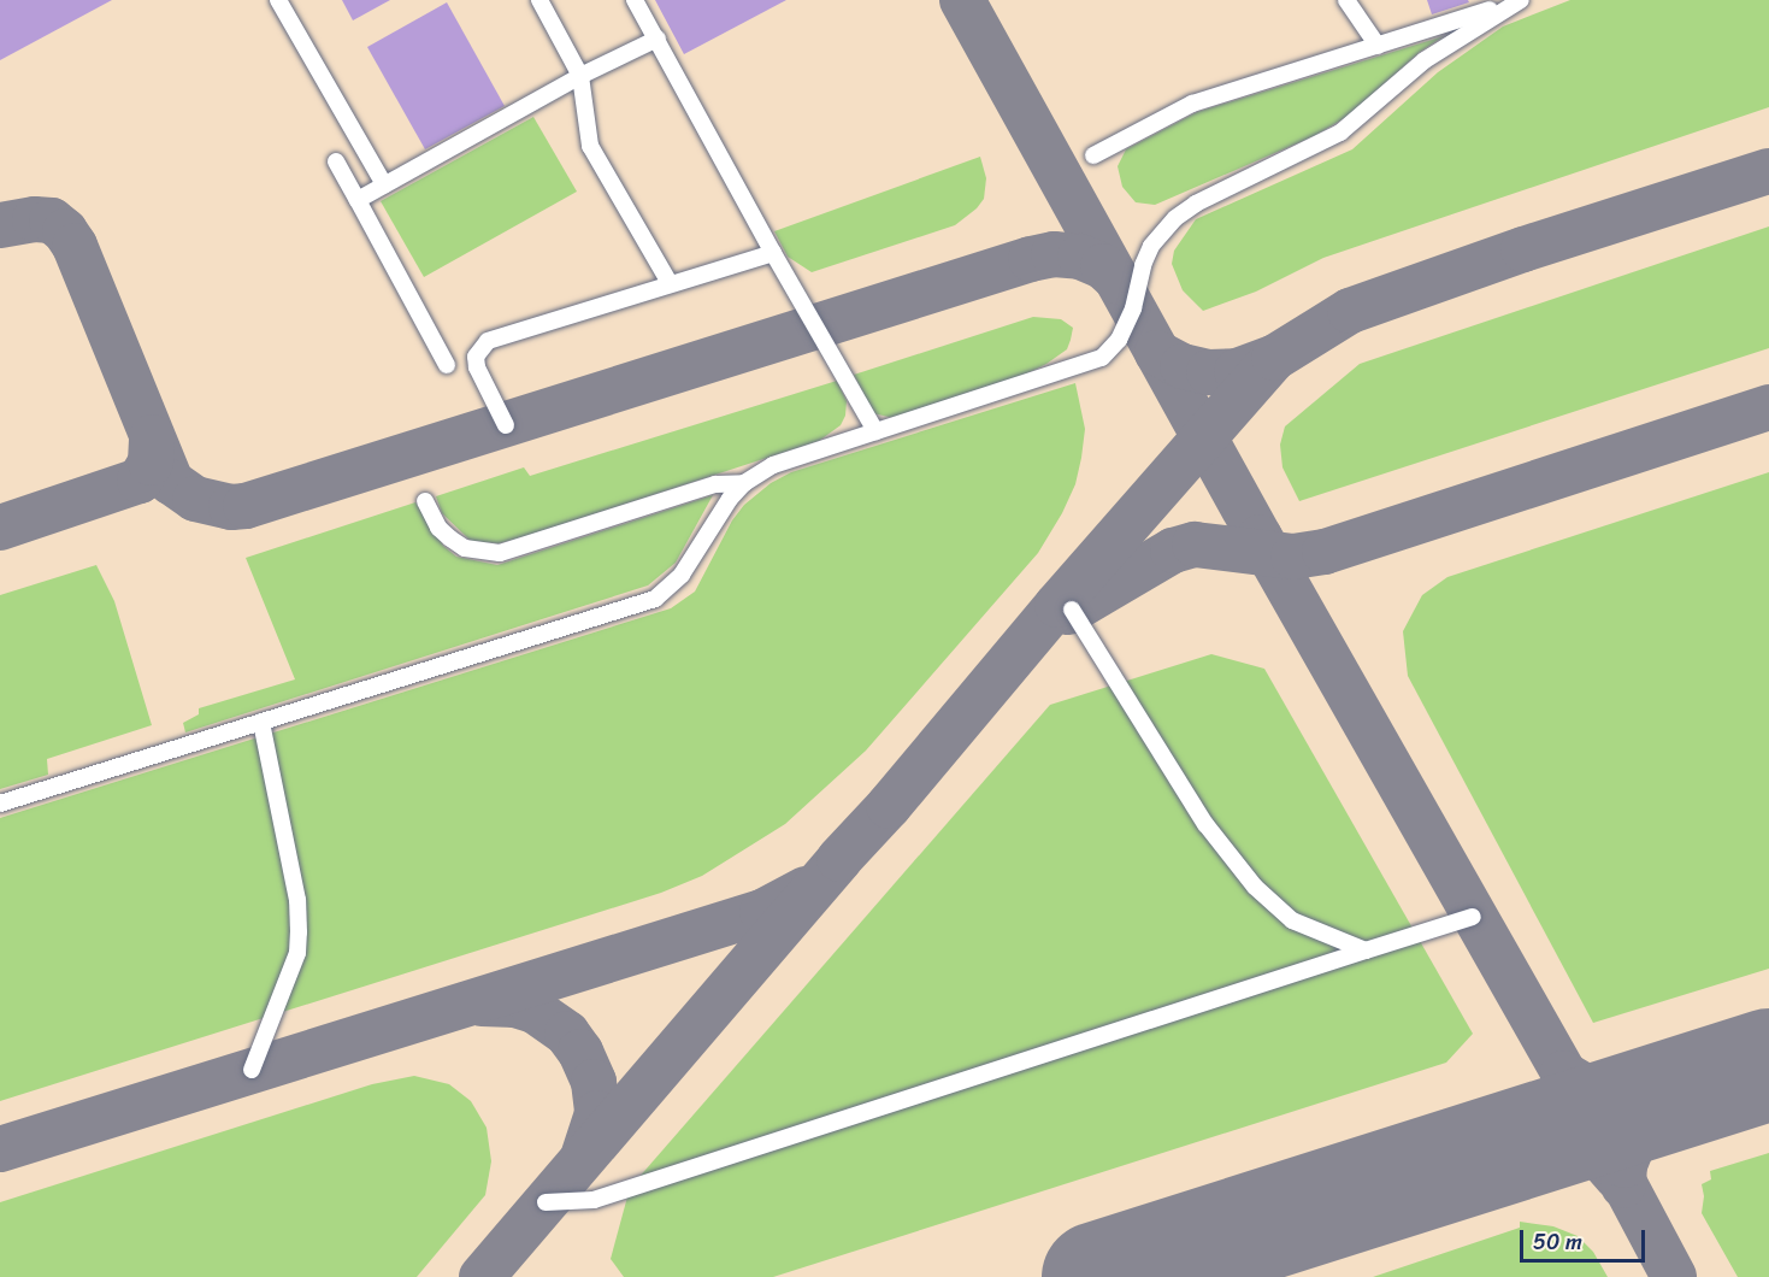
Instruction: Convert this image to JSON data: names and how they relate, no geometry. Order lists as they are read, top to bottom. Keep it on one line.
{"scale_bar":"50 m"}
